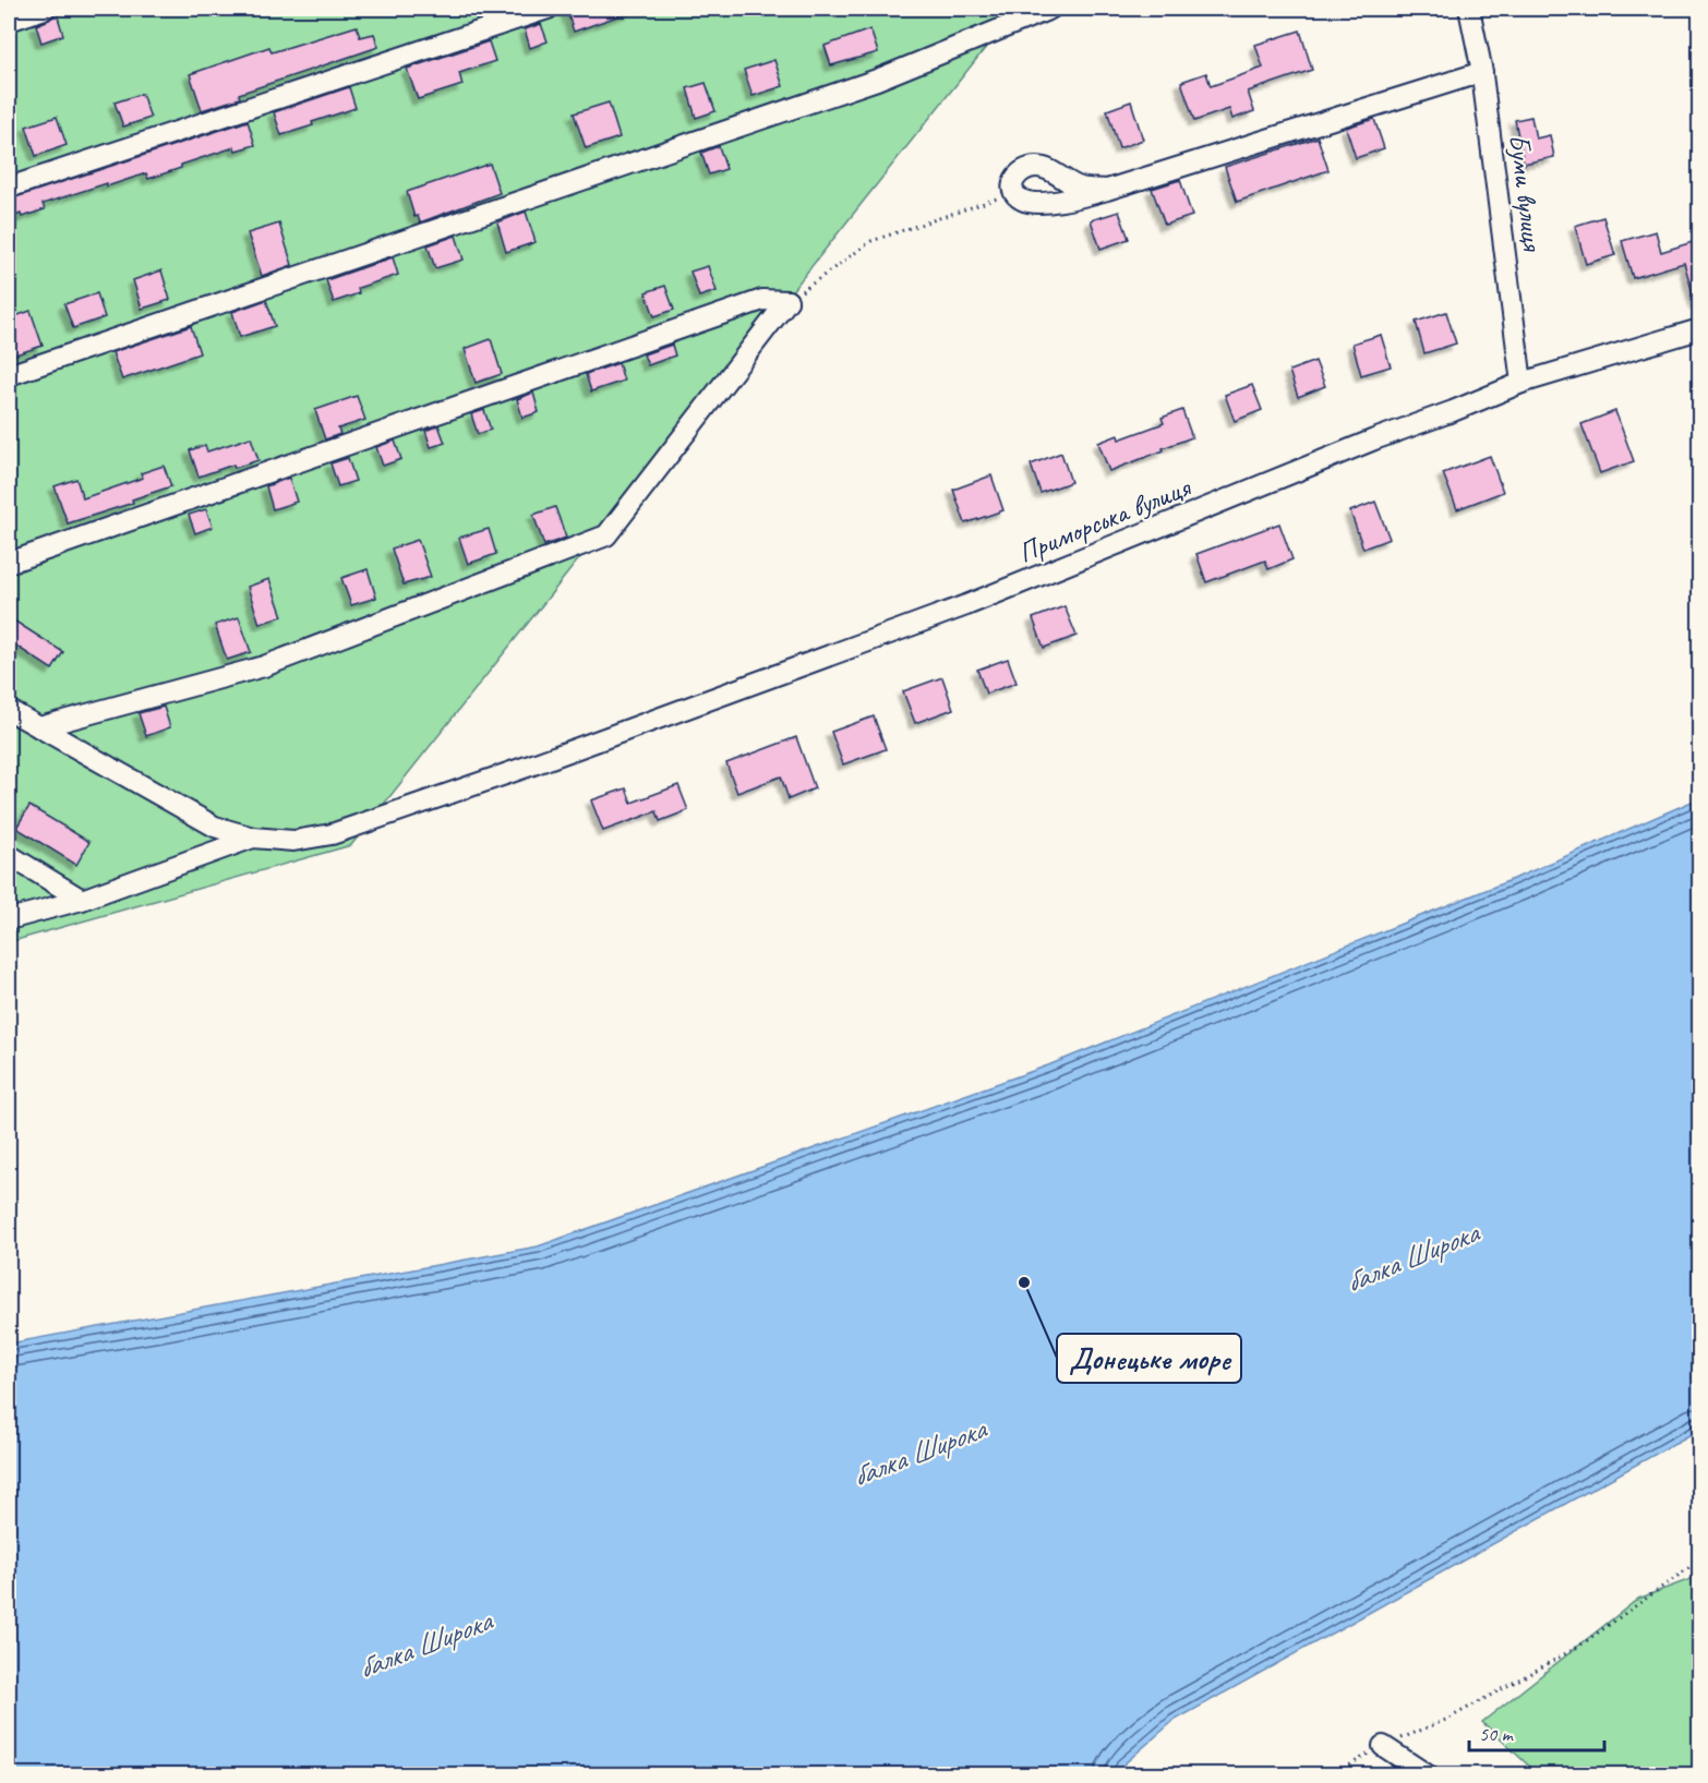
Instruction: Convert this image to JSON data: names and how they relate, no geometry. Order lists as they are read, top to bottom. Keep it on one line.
{"streets":{"street":["Буми вулиця","Приморська вулиця"]},"crossings":[["Буми вулиця","Приморська вулиця"]],"water":["балка Широка"],"places":["Донецьке море"],"scale_bar":"50 m"}
